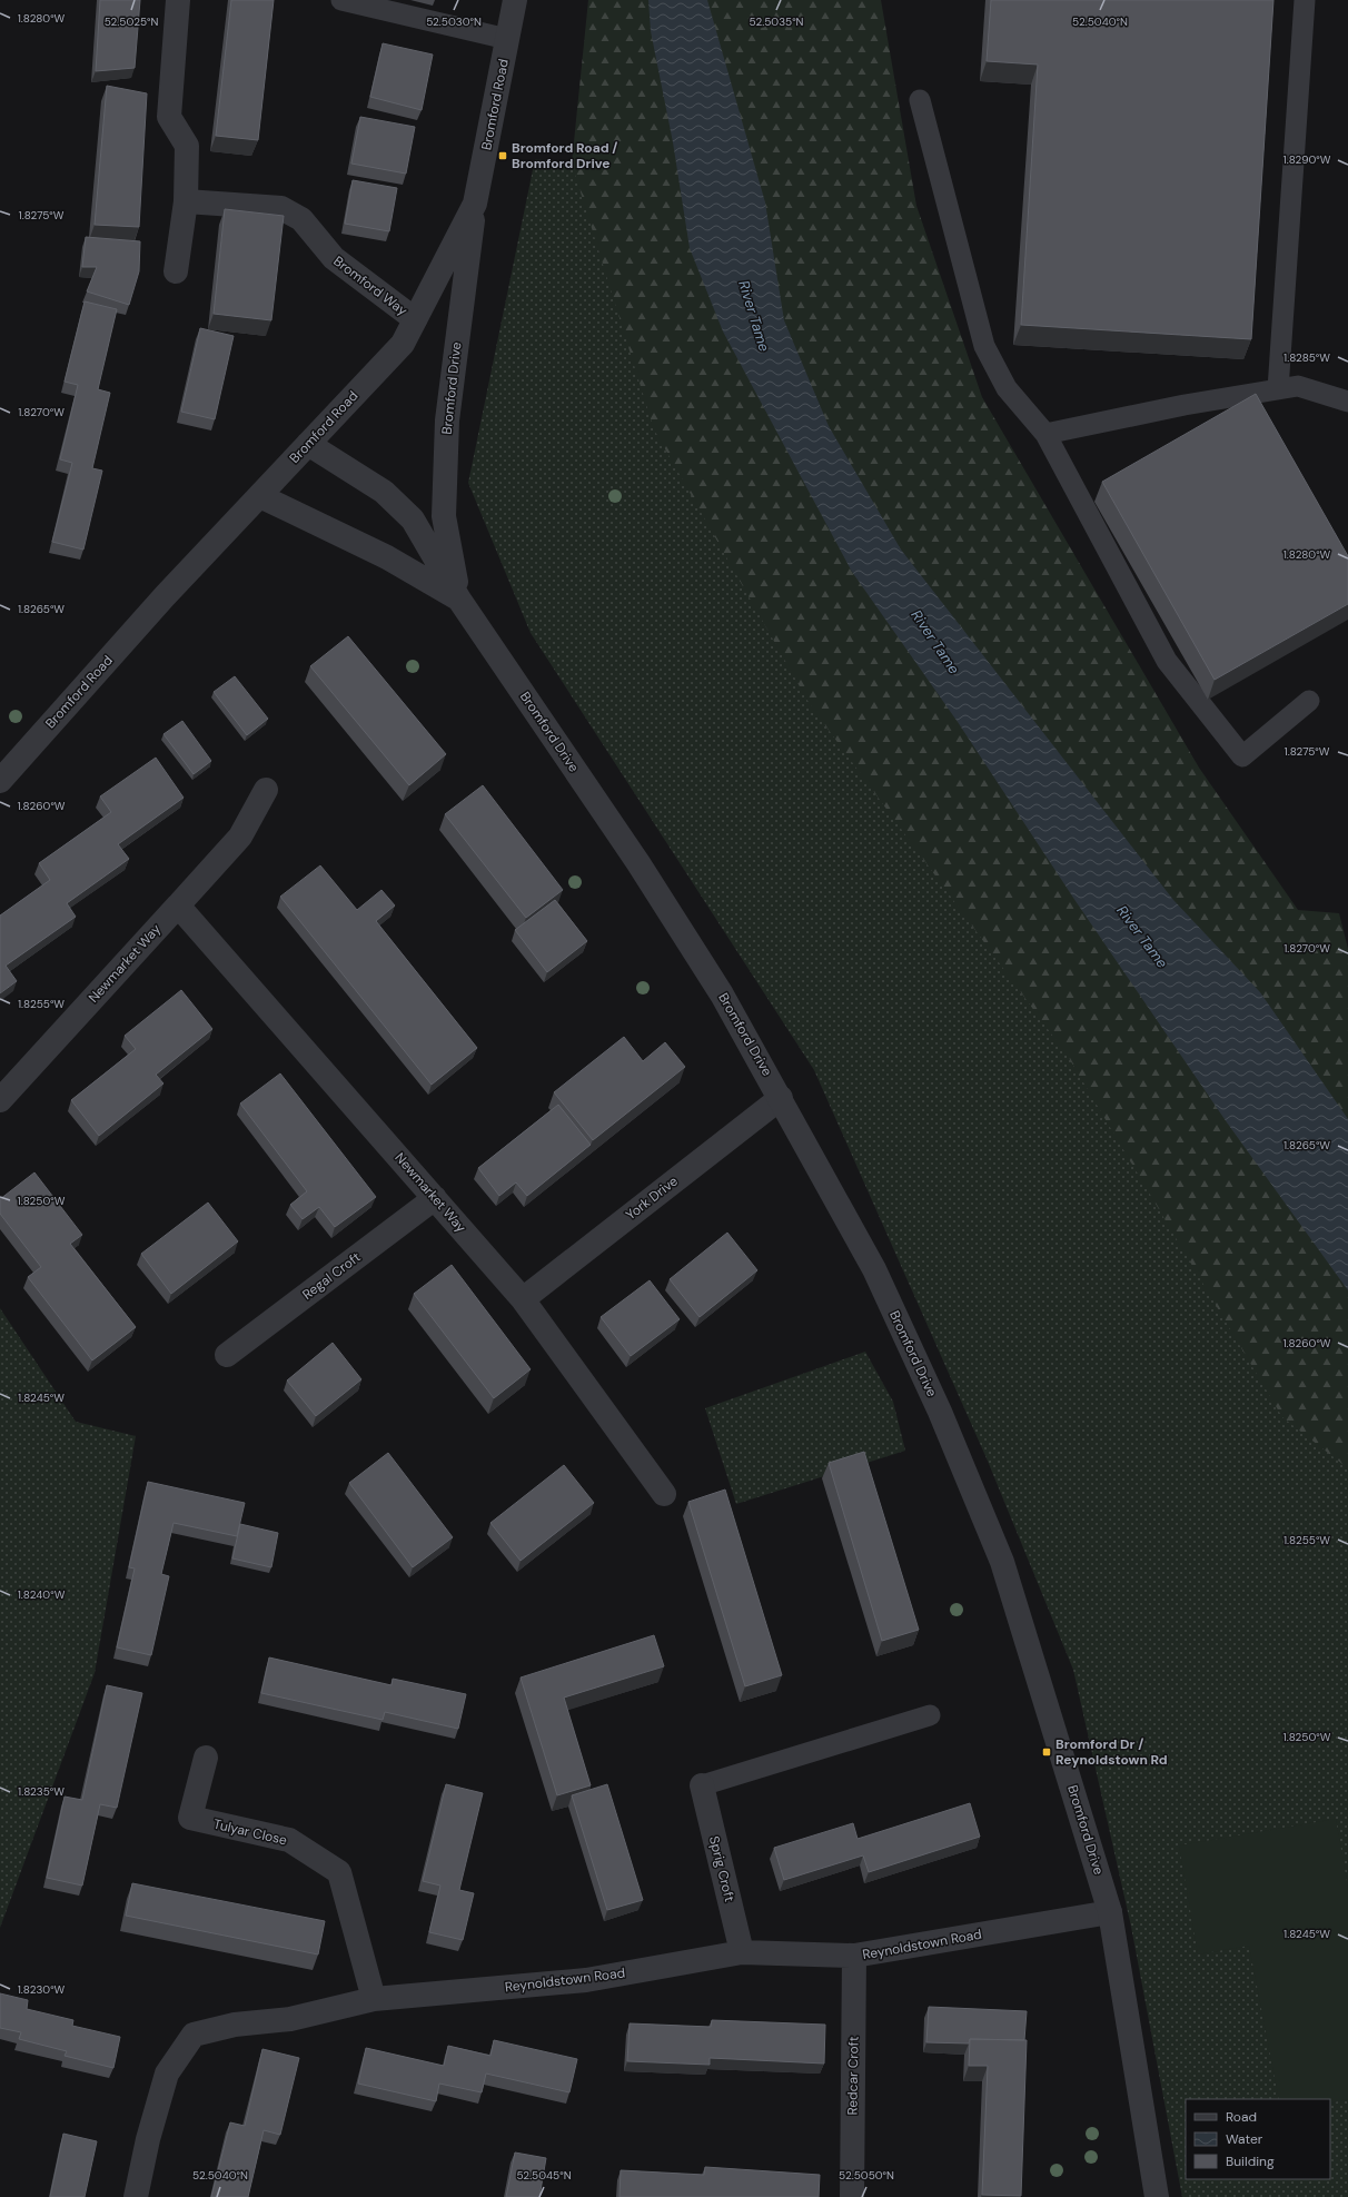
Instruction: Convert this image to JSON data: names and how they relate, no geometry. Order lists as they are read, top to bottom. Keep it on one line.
{"streets":{"street":["Bromford Road","Bromford Way","Bromford Drive","Newmarket Way","York Drive","Regal Croft","Tulyar Close","Sprig Croft","Reynoldstown Road","Redcar Croft"]},"crossings":[["Bromford Road","Bromford Way"],["Bromford Road","Bromford Drive"],["Bromford Drive","York Drive"],["Bromford Drive","Reynoldstown Road"],["Newmarket Way","York Drive"],["Newmarket Way","Regal Croft"],["Tulyar Close","Reynoldstown Road"],["Sprig Croft","Reynoldstown Road"],["Reynoldstown Road","Redcar Croft"]],"water":["River Tame"],"places":{"transit":["Bromford Road / Bromford Drive","Bromford Dr / Reynoldstown Rd"]},"legend":["Road","Water","Building"],"coordinates":["1.8280°W","52.5025°N","52.5030°N","52.5035°N","52.5040°N","1.8290°W","1.8275°W","1.8285°W","1.8270°W","1.8265°W","1.8260°W","1.8255°W","1.8250°W","1.8245°W","1.8240°W","1.8235°W","1.8230°W","52.5045°N","52.5050°N"]}
